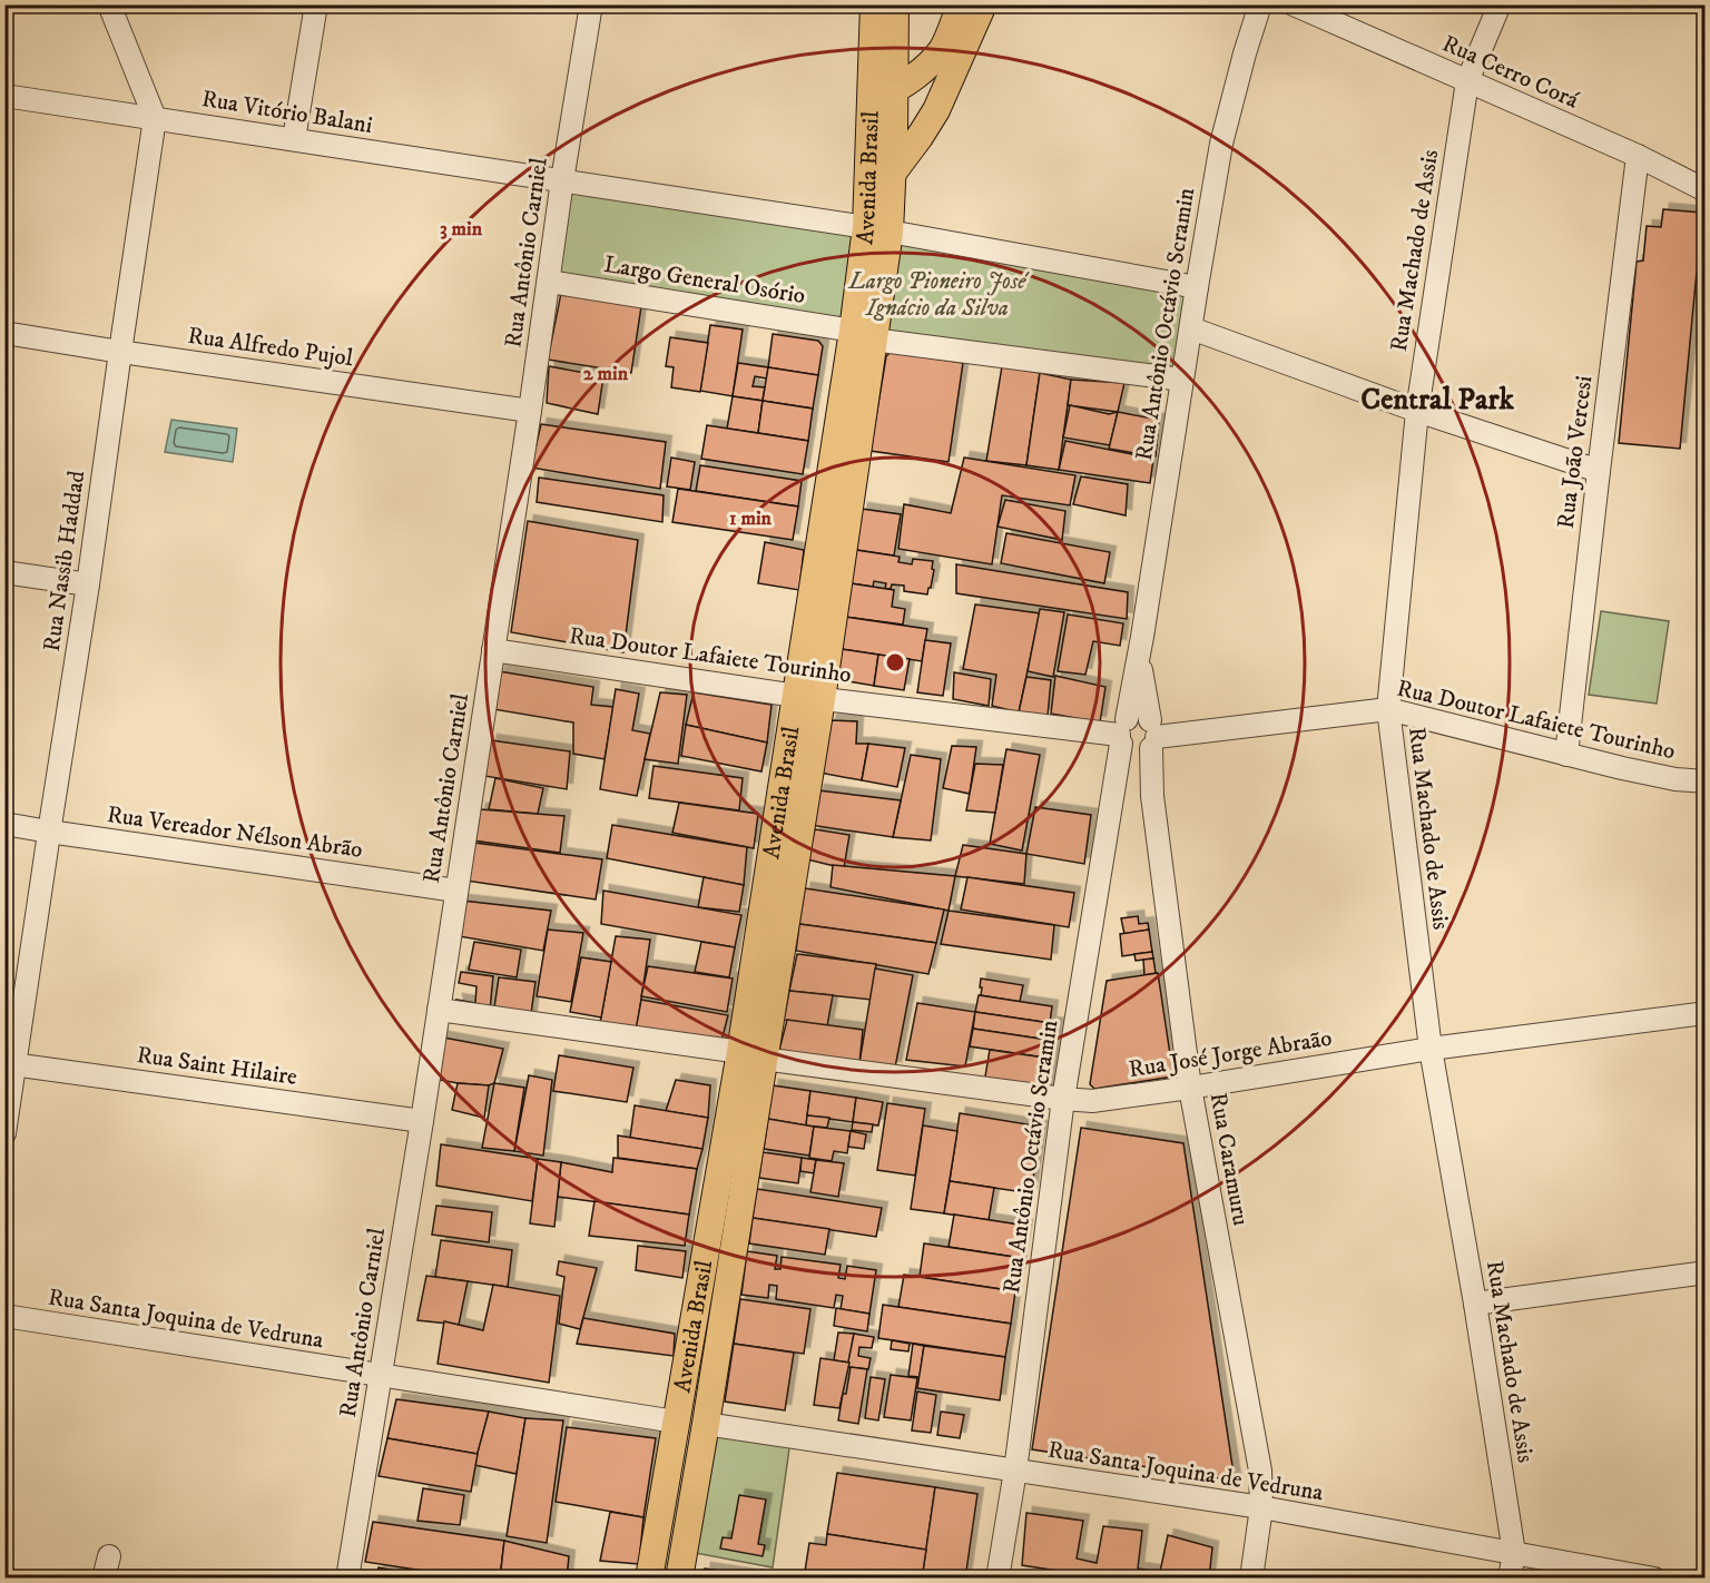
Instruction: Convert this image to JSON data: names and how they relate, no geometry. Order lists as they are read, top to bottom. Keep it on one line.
{"streets":{"main road":["Avenida Brasil"],"street":["Rua Cerro Corá","Rua Vitório Balani","Rua Machado de Assis","Rua Antônio Carniel","Largo General Osório","Rua Antônio Octávio Scramin","Rua Alfredo Pujol","Rua João Vercesi","Rua Nassib Haddad","Rua Doutor Lafaiete Tourinho","Rua Vereador Nélson Abrão","Rua José Jorge Abraão","Rua Saint Hilaire","Rua Caramuru","Rua Santa Joquina de Vedruna"]},"crossings":[["Rua Cerro Corá","Rua Machado de Assis"],["Rua Cerro Corá","Rua João Vercesi"],["Rua Vitório Balani","Rua Antônio Carniel"],["Rua Vitório Balani","Rua Nassib Haddad"],["Avenida Brasil","Largo General Osório"],["Avenida Brasil","Rua Doutor Lafaiete Tourinho"],["Avenida Brasil","Rua José Jorge Abraão"],["Avenida Brasil","Rua Santa Joquina de Vedruna"],["Rua Machado de Assis","Rua Doutor Lafaiete Tourinho"],["Rua Machado de Assis","Rua José Jorge Abraão"],["Rua Machado de Assis","Rua Santa Joquina de Vedruna"],["Rua Antônio Carniel","Largo General Osório"],["Rua Antônio Carniel","Rua Alfredo Pujol"],["Rua Antônio Carniel","Rua Doutor Lafaiete Tourinho"],["Rua Antônio Carniel","Rua Vereador Nélson Abrão"],["Rua Antônio Carniel","Rua José Jorge Abraão"],["Rua Antônio Carniel","Rua Saint Hilaire"],["Rua Antônio Carniel","Rua Santa Joquina de Vedruna"],["Rua Antônio Octávio Scramin","Rua Doutor Lafaiete Tourinho"],["Rua Antônio Octávio Scramin","Rua José Jorge Abraão"],["Rua Antônio Octávio Scramin","Rua Caramuru"],["Rua Antônio Octávio Scramin","Rua Santa Joquina de Vedruna"],["Rua Alfredo Pujol","Rua Nassib Haddad"],["Rua João Vercesi","Rua Doutor Lafaiete Tourinho"],["Rua Nassib Haddad","Rua Vereador Nélson Abrão"],["Rua Nassib Haddad","Rua Saint Hilaire"],["Rua Doutor Lafaiete Tourinho","Rua Caramuru"],["Rua José Jorge Abraão","Rua Caramuru"],["Rua Caramuru","Rua Santa Joquina de Vedruna"]],"districts":["Central Park"],"parks":["Largo Pioneiro José Ignácio da Silva"],"rings":["3 min","2 min","1 min"]}
